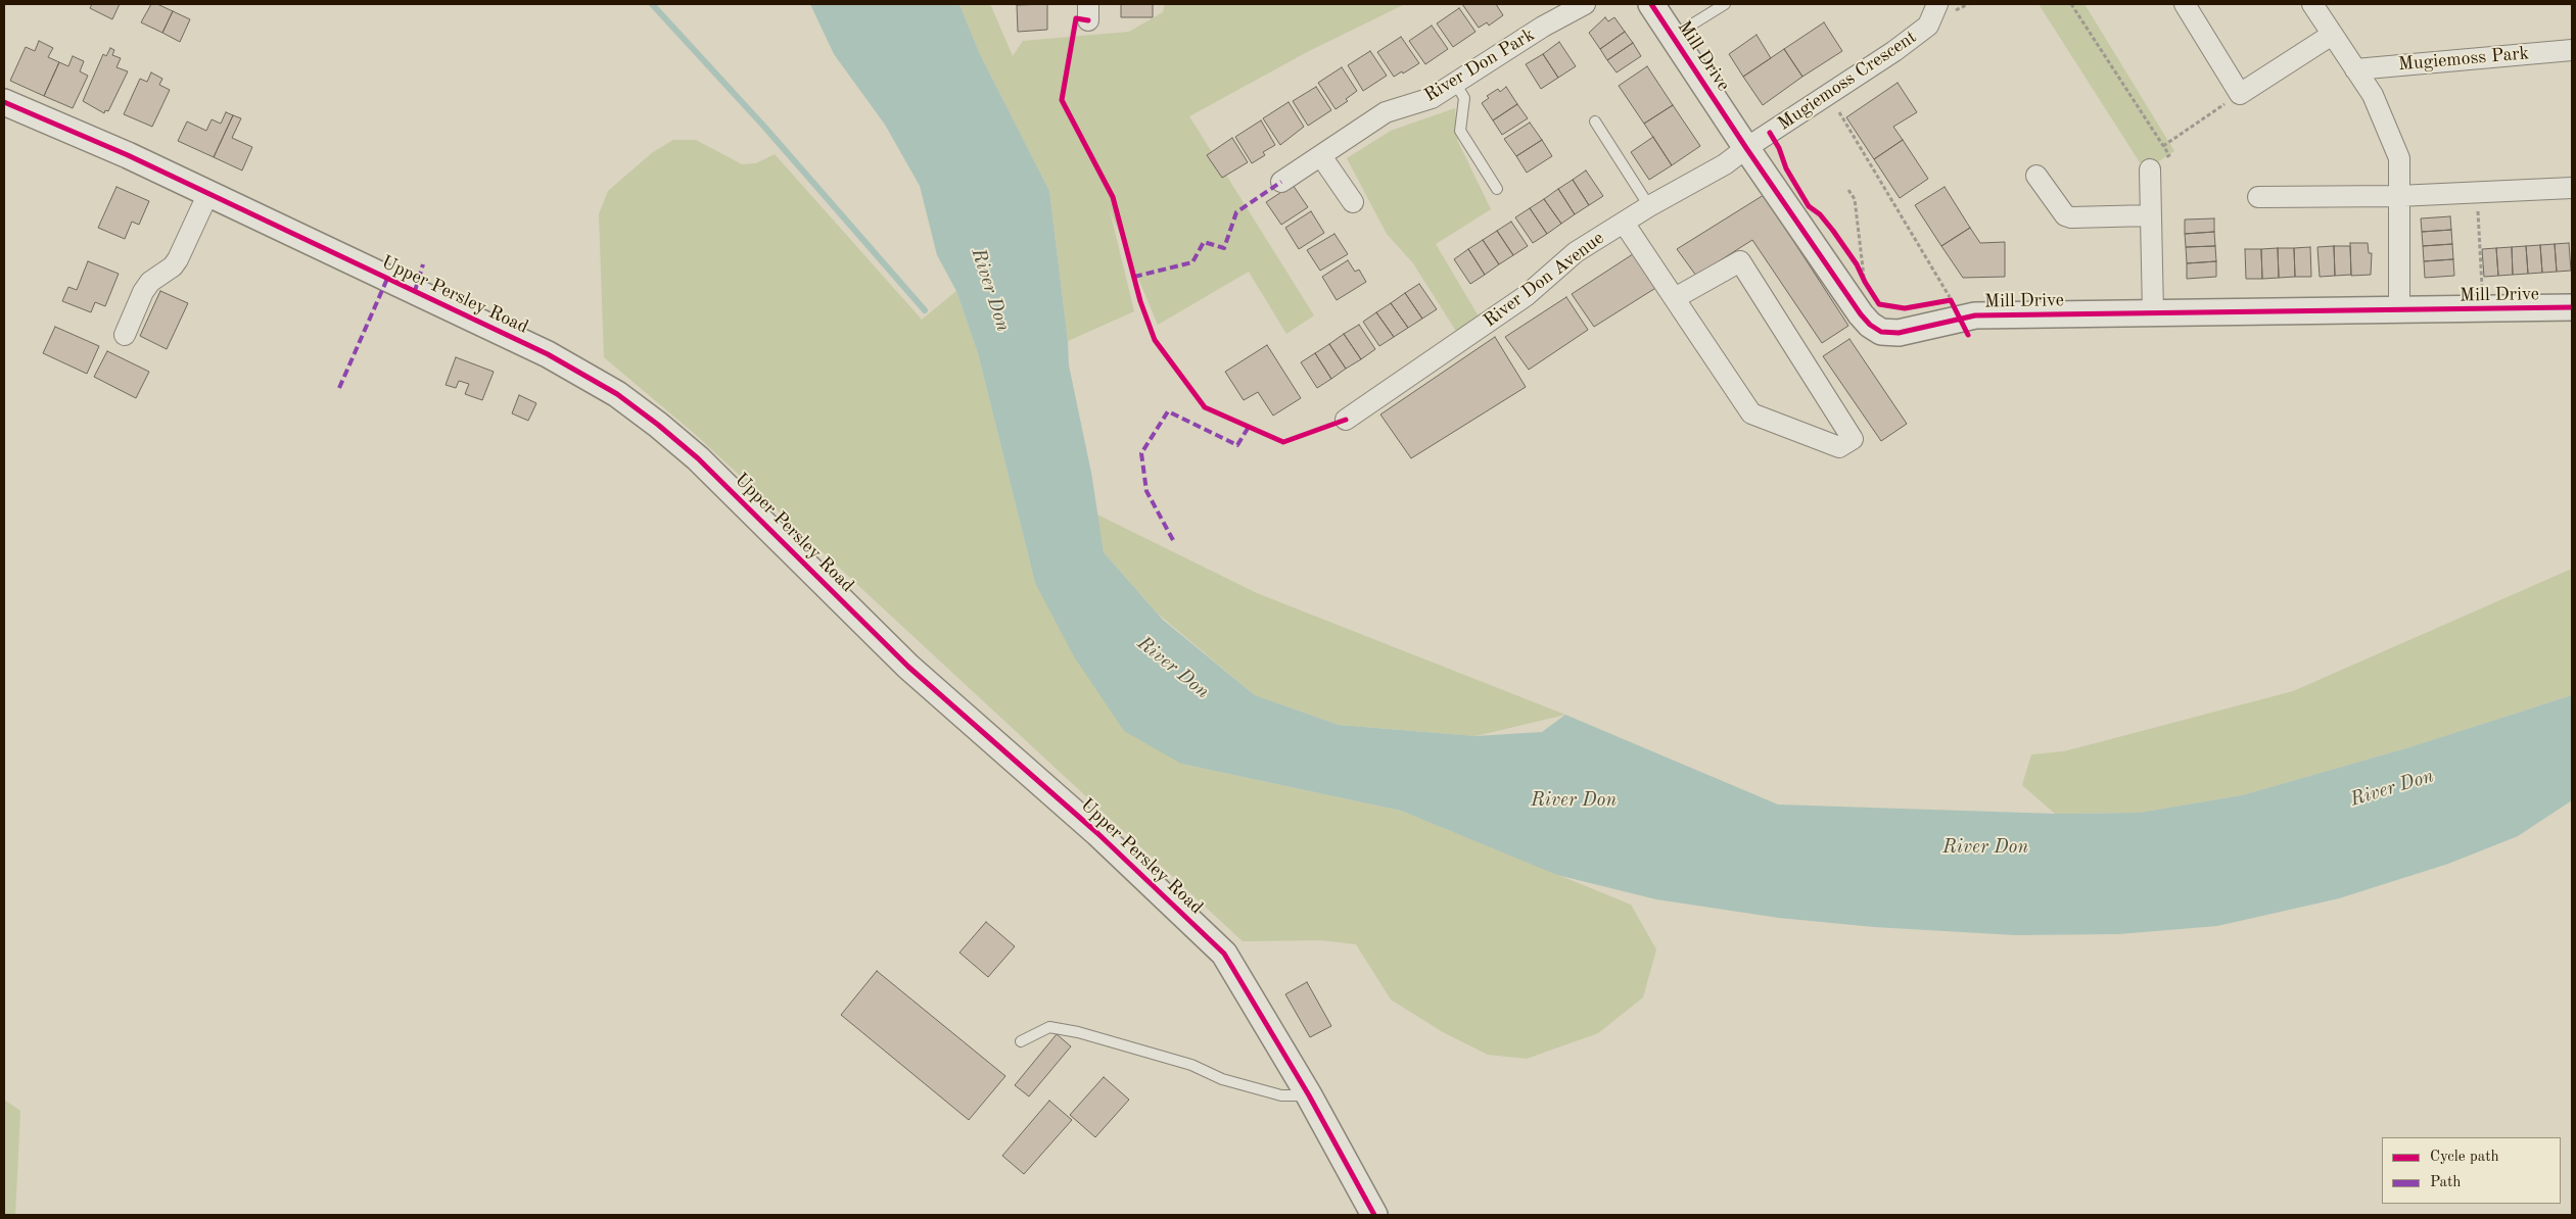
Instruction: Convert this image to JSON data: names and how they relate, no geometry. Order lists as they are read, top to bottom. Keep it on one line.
{"streets":{"street":["Mill Drive","Mugiemoss Park","River Don Park","Mugiemoss Crescent","River Don Avenue","Upper Persley Road"]},"crossings":[["Mill Drive","Mugiemoss Crescent"],["Mill Drive","River Don Avenue"],["Mugiemoss Crescent","River Don Avenue"]],"water":["River Don"],"legend":["Cycle path","Path"]}
